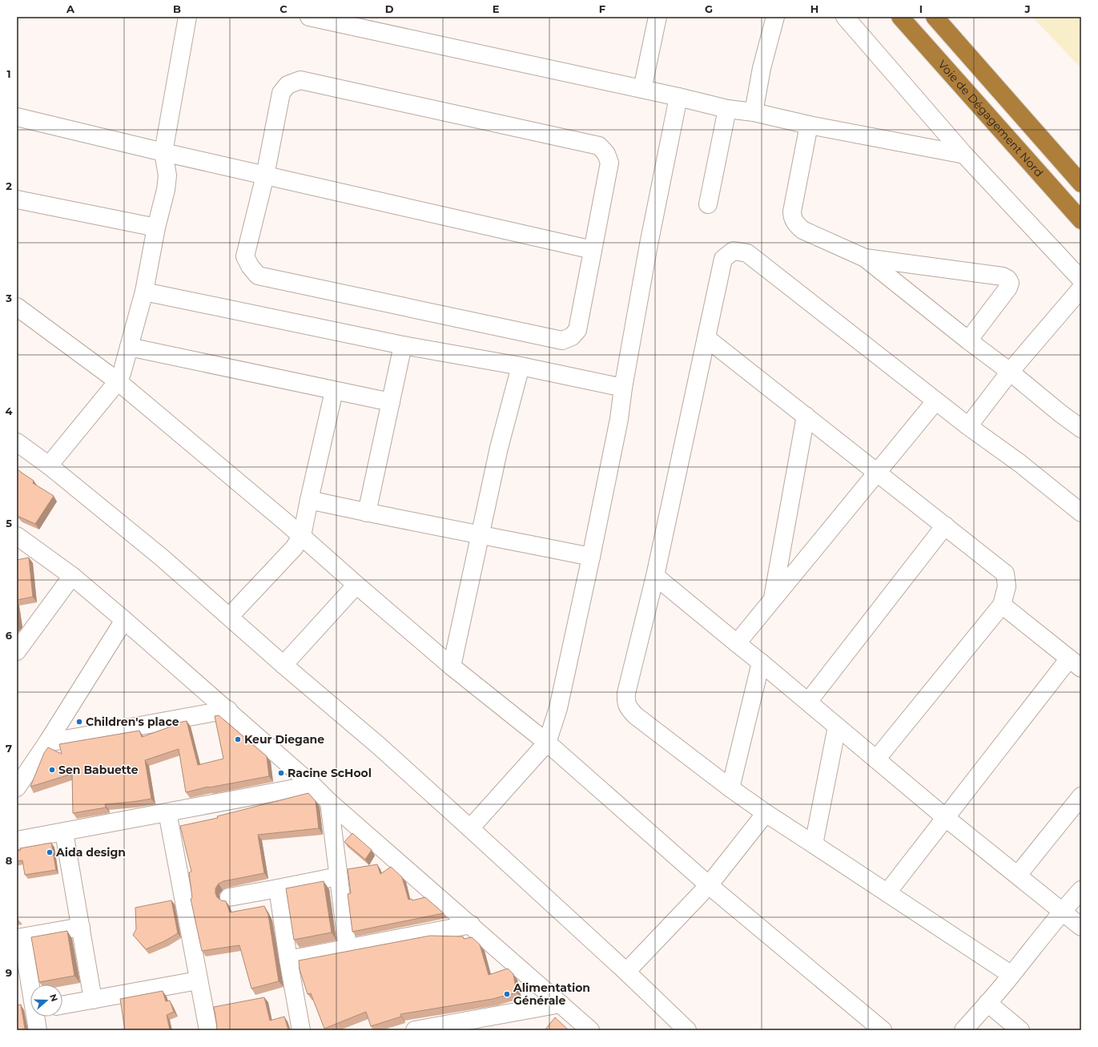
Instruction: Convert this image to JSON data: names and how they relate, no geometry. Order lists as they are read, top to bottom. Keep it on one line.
{"streets":{"highway":["Voie de Dégagement Nord"]},"places":["Children's place","Keur Diegane","Sen Babuette","Racine ScHool","Aida design","Alimentation Générale"],"north":"right","grid":{"columns":["A","B","C","D","E","F","G","H","I","J"],"rows":["1","2","3","4","5","6","7","8","9"]}}
